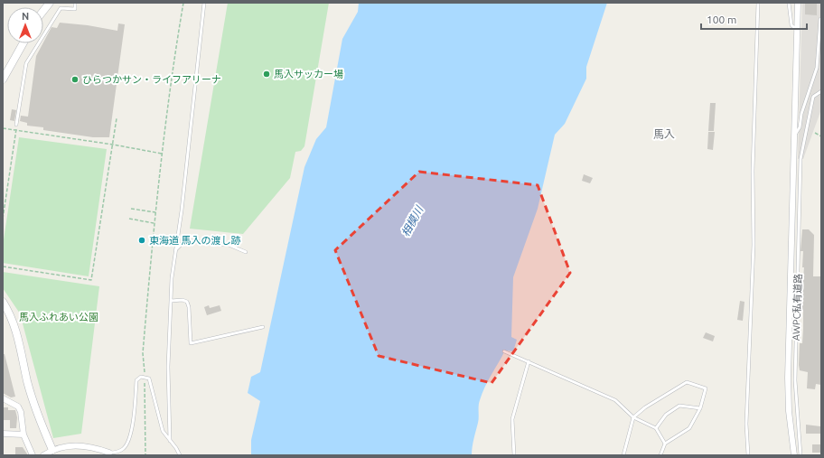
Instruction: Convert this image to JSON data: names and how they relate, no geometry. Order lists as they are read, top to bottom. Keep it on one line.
{"streets":{"lane":["AWPC私有道路"]},"districts":["馬入"],"water":["相模川"],"parks":["馬入ふれあい公園"],"places":["馬入サッカー場","ひらつかサン・ライフアリーナ","東海道 馬入の渡し跡"],"scale_bar":"100 m","north":"top"}
